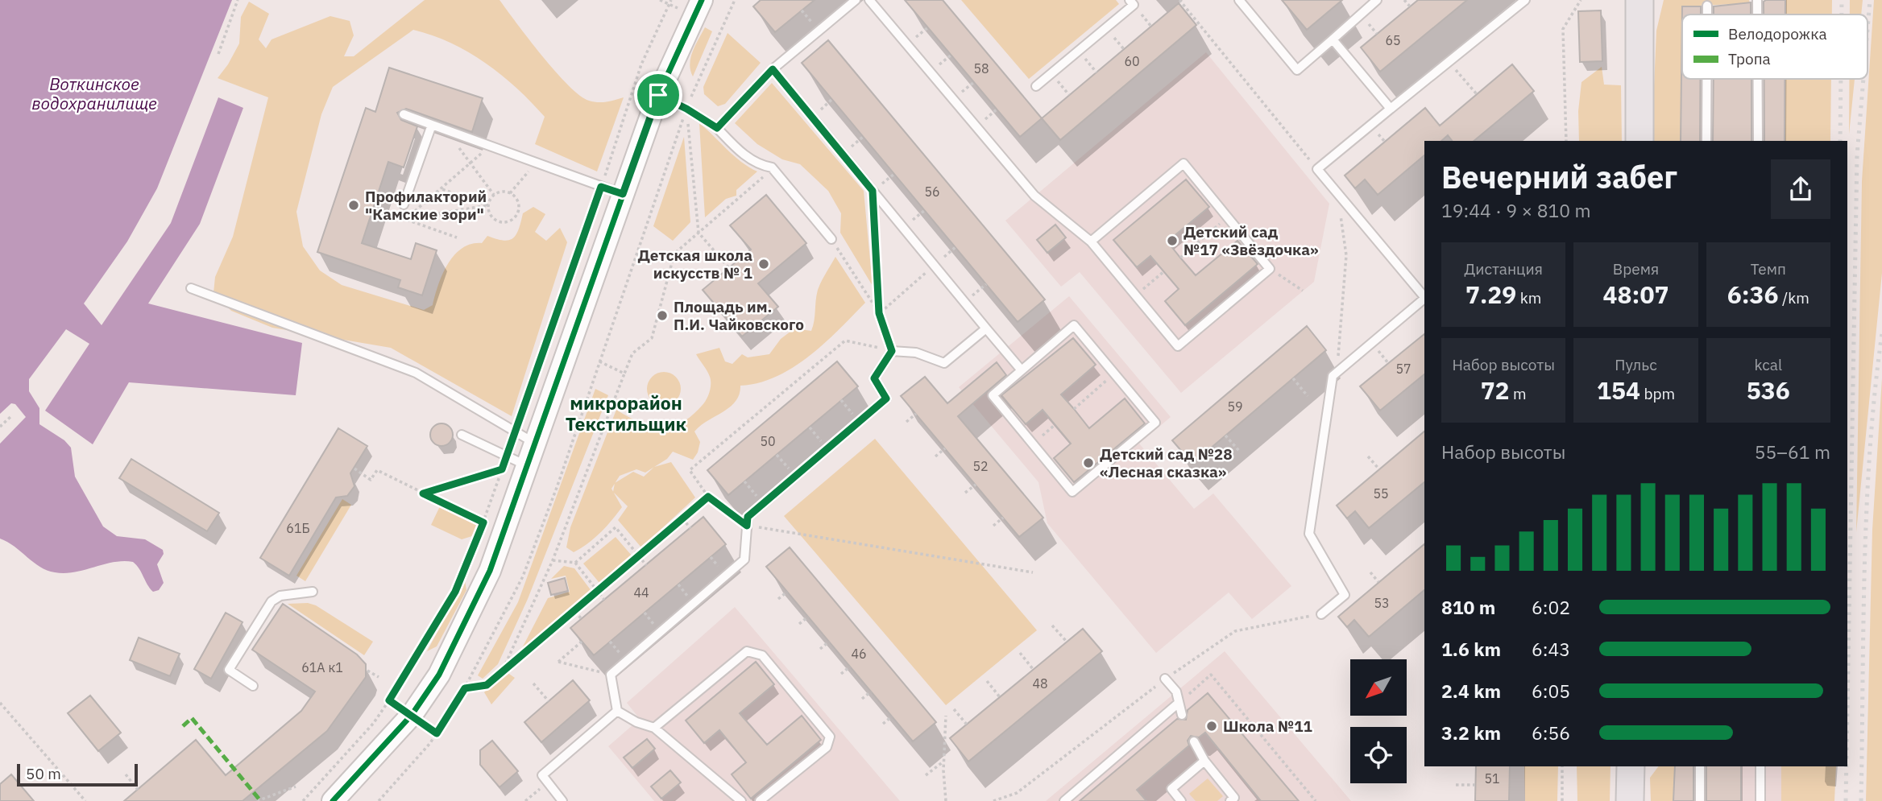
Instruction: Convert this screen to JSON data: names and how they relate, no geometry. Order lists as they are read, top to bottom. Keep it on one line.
{"districts":["микрорайон Текстильщик"],"water":["Воткинское водохранилище"],"places":["Профилакторий \"Камские зори\"","Детский сад №17 «Звёздочка»","Детская школа искусств № 1","Площадь им. П.И. Чайковского","Детский сад №28 «Лесная сказка»","Школа №11"],"house_numbers":["65","60","58","56","57","59","50","52","55","61Б","44","53","46","61А к1","48","51"],"legend":["Велодорожка","Тропа"],"scale_bar":"50 m","north":"bottom left","page":{"heading":["Вечерний забег","19:44 · 9 × 810 m"],"stats":[["Дистанция","7.29 km"],["Время","48:07"],["Темп","6:36 /km"],["Набор высоты","72 m"],["Пульс","154 bpm"],["kcal","536"]],"chart":["Набор высоты","55–61 m"],"list":[{"name":"810 m","note":"6:02"},{"name":"1.6 km","note":"6:43"},{"name":"2.4 km","note":"6:05"},{"name":"3.2 km","note":"6:56"}],"scale":"50 m"}}
